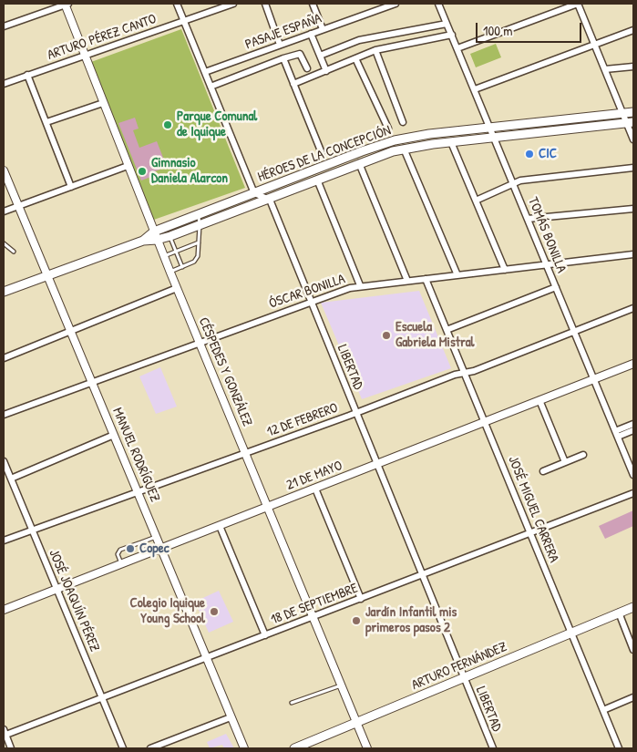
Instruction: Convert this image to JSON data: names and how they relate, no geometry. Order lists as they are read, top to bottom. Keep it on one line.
{"streets":{"main road":["HÉROES DE LA CONCEPCIÓN","ARTURO FERNÁNDEZ"],"street":["PASAJE ESPAÑA","ARTURO PÉREZ CANTO","TOMÁS BONILLA","ÓSCAR BONILLA","LIBERTAD","CÉSPEDES Y GONZÁLEZ","12 DE FEBRERO","MANUEL RODRÍGUEZ","21 DE MAYO","JOSÉ MIGUEL CARRERA","JOSÉ JOAQUÍN PÉREZ","18 DE SEPTIEMBRE"]},"crossings":[["ARTURO PÉREZ CANTO","CÉSPEDES Y GONZÁLEZ"],["HÉROES DE LA CONCEPCIÓN","TOMÁS BONILLA"],["HÉROES DE LA CONCEPCIÓN","LIBERTAD"],["HÉROES DE LA CONCEPCIÓN","CÉSPEDES Y GONZÁLEZ"],["HÉROES DE LA CONCEPCIÓN","MANUEL RODRÍGUEZ"],["TOMÁS BONILLA","ÓSCAR BONILLA"],["TOMÁS BONILLA","12 DE FEBRERO"],["TOMÁS BONILLA","21 DE MAYO"],["ÓSCAR BONILLA","LIBERTAD"],["ÓSCAR BONILLA","CÉSPEDES Y GONZÁLEZ"],["ÓSCAR BONILLA","MANUEL RODRÍGUEZ"],["ÓSCAR BONILLA","JOSÉ MIGUEL CARRERA"],["LIBERTAD","12 DE FEBRERO"],["LIBERTAD","21 DE MAYO"],["LIBERTAD","18 DE SEPTIEMBRE"],["LIBERTAD","ARTURO FERNÁNDEZ"],["CÉSPEDES Y GONZÁLEZ","12 DE FEBRERO"],["CÉSPEDES Y GONZÁLEZ","21 DE MAYO"],["CÉSPEDES Y GONZÁLEZ","18 DE SEPTIEMBRE"],["CÉSPEDES Y GONZÁLEZ","ARTURO FERNÁNDEZ"],["12 DE FEBRERO","MANUEL RODRÍGUEZ"],["12 DE FEBRERO","JOSÉ MIGUEL CARRERA"],["12 DE FEBRERO","JOSÉ JOAQUÍN PÉREZ"],["MANUEL RODRÍGUEZ","21 DE MAYO"],["MANUEL RODRÍGUEZ","18 DE SEPTIEMBRE"],["21 DE MAYO","JOSÉ MIGUEL CARRERA"],["21 DE MAYO","JOSÉ JOAQUÍN PÉREZ"],["JOSÉ MIGUEL CARRERA","18 DE SEPTIEMBRE"],["JOSÉ MIGUEL CARRERA","ARTURO FERNÁNDEZ"],["JOSÉ JOAQUÍN PÉREZ","18 DE SEPTIEMBRE"]],"places":["Parque Comunal de Iquique","CIC","Gimnasio Daniela Alarcon","Escuela Gabriela Mistral","Copec","Colegio Iquique Young School","Jardín Infantil mis primeros pasos 2"],"scale_bar":"100 m"}
